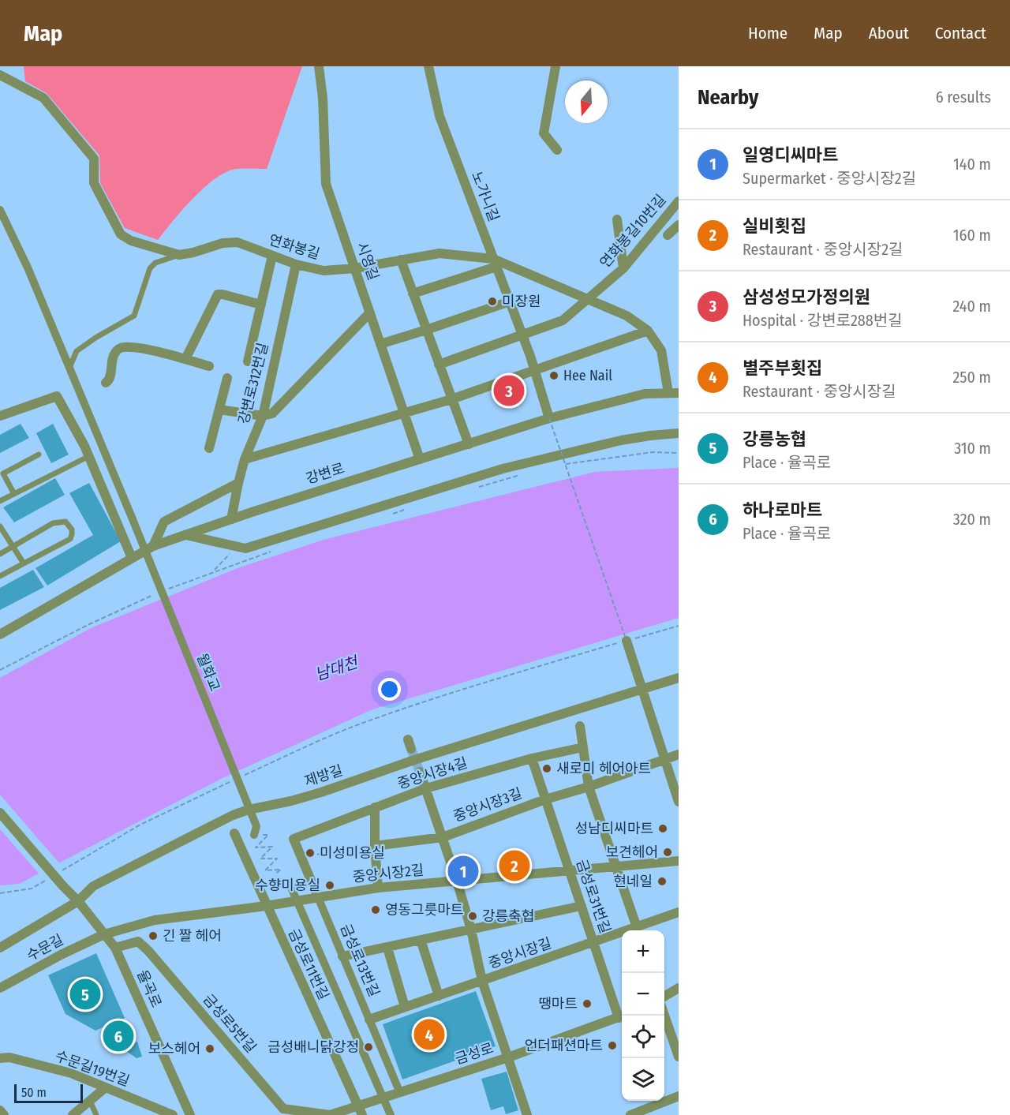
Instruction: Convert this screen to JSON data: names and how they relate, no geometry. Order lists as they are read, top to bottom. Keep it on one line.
{"streets":{"street":["노가니길","연화봉길10번길","연화봉길","시영길","강변로312번길","강변로","월화교","중앙시장4길","제방길","중앙시장3길","중앙시장2길","금성로31번길","수문길","중앙시장길","금성로13번길","금성로11번길","율곡로","금성로5번길","금성로","수문길19번길"]},"crossings":[["노가니길","연화봉길"],["노가니길","강변로"],["연화봉길10번길","연화봉길"],["연화봉길","시영길"],["연화봉길","강변로312번길"],["연화봉길","강변로"],["시영길","강변로"],["강변로312번길","강변로"],["중앙시장4길","금성로31번길"],["중앙시장4길","금성로13번길"],["제방길","율곡로"],["중앙시장3길","금성로31번길"],["중앙시장2길","금성로31번길"],["중앙시장2길","수문길"],["중앙시장2길","금성로13번길"],["중앙시장2길","금성로11번길"],["중앙시장2길","율곡로"],["금성로31번길","중앙시장길"],["금성로31번길","금성로"],["수문길","율곡로"],["중앙시장길","금성로13번길"],["금성로13번길","금성로"],["금성로11번길","금성로"],["율곡로","금성로5번길"],["금성로5번길","금성로"]],"water":["남대천"],"places":["미장원","Hee Nail","새로미 헤어아트","성남디씨마트","보견헤어","미성미용실","현네일","수향미용실","영동그릇마트","강릉축협","긴 짤 헤어","땡마트","언더패션마트","금성배니닭강정","보스헤어"],"scale_bar":"50 m","north":"bottom","page":{"header":"Map","nav":["Home","Map","About","Contact"],"heading":["Nearby","6 results"],"list":[{"mark":"1","name":"일영디씨마트","note":"Supermarket · 중앙시장2길","value":"140 m"},{"mark":"2","name":"실비횟집","note":"Restaurant · 중앙시장2길","value":"160 m"},{"mark":"3","name":"삼성성모가정의원","note":"Hospital · 강변로288번길","value":"240 m"},{"mark":"4","name":"별주부횟집","note":"Restaurant · 중앙시장길","value":"250 m"},{"mark":"5","name":"강릉농협","note":"Place · 율곡로","value":"310 m"},{"mark":"6","name":"하나로마트","note":"Place · 율곡로","value":"320 m"}],"pins":["3","2","1","5","4","6"],"map_buttons":["+","−"],"scale":"50 m"}}
